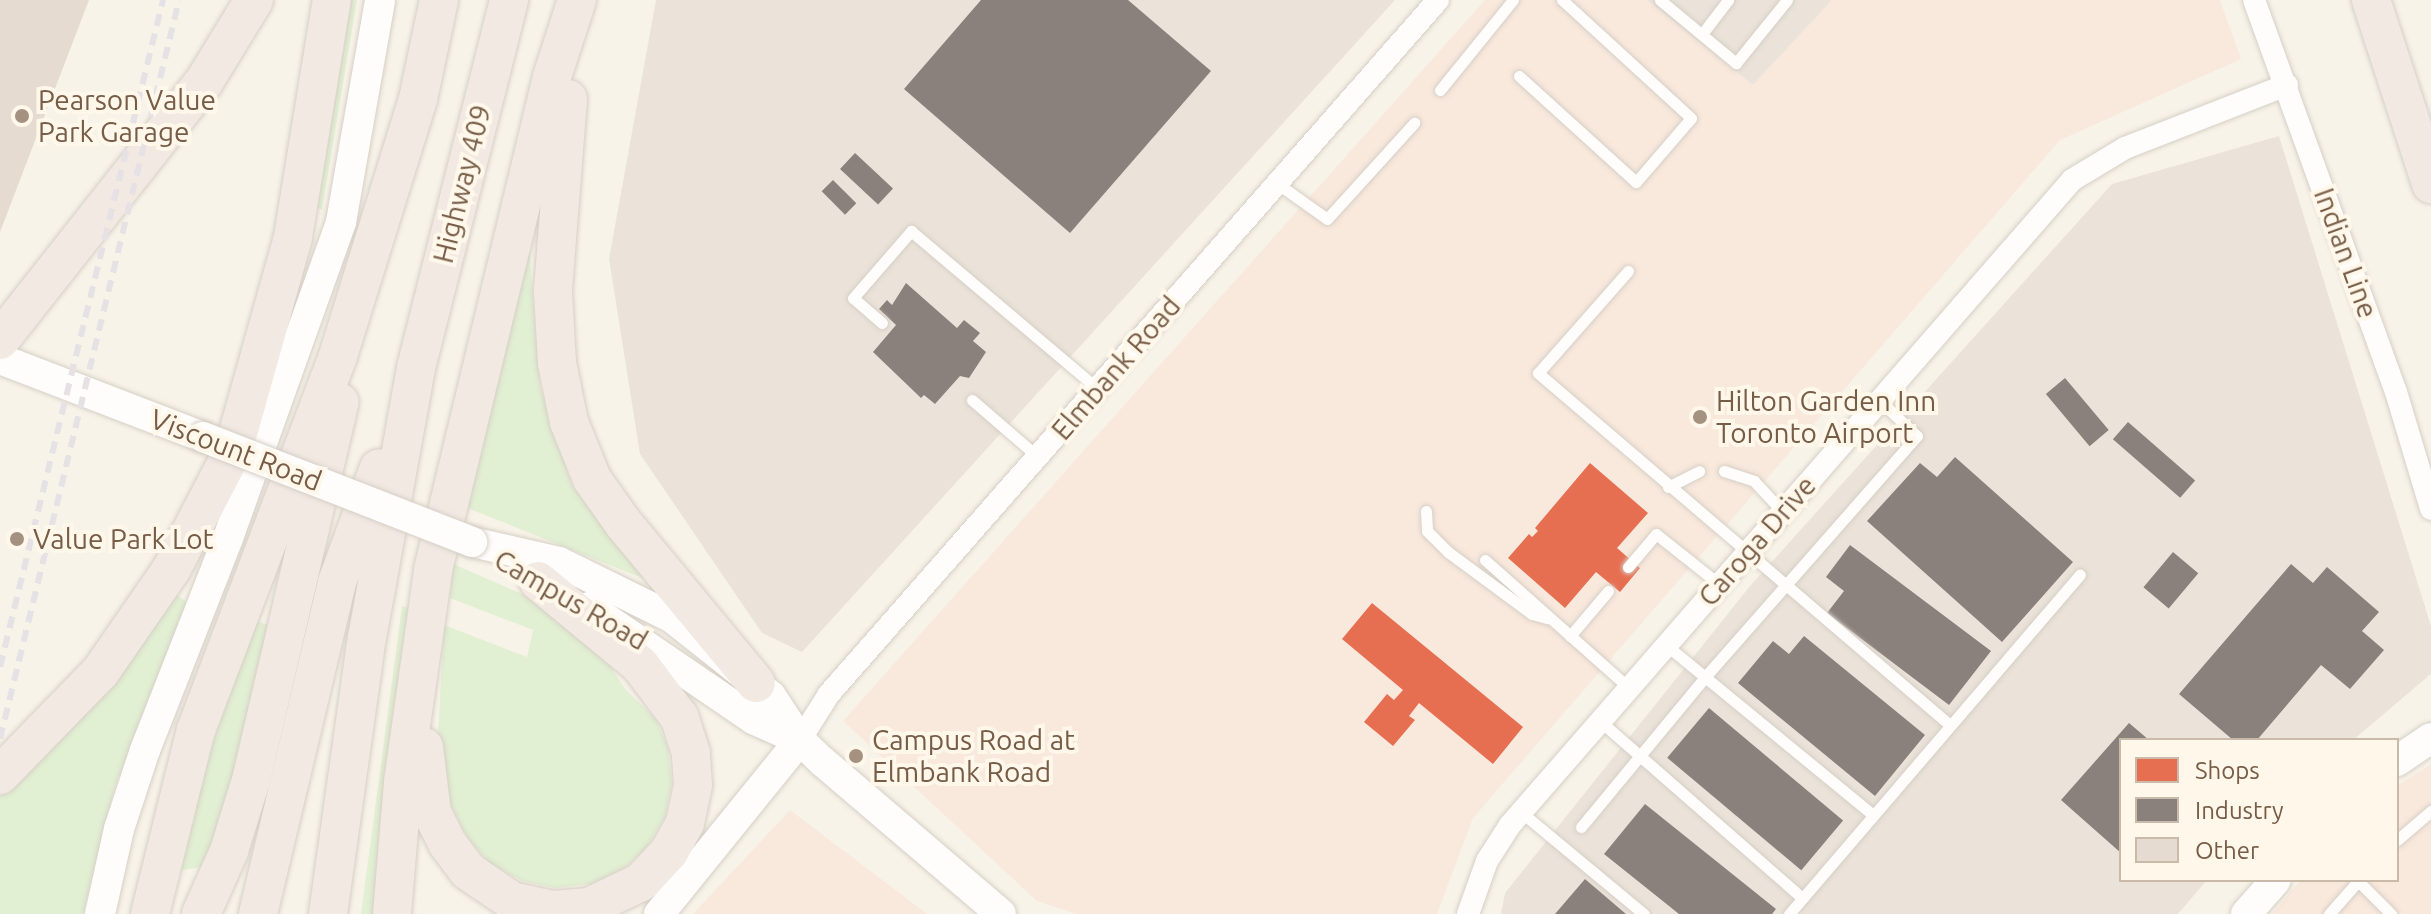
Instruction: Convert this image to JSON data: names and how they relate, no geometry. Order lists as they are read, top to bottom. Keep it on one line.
{"streets":{"highway":["Highway 409"],"street":["Indian Line","Elmbank Road","Viscount Road","Caroga Drive","Campus Road"]},"crossings":[["Indian Line","Caroga Drive"],["Elmbank Road","Campus Road"],["Viscount Road","Campus Road"]],"places":["Pearson Value Park Garage","Hilton Garden Inn Toronto Airport","Value Park Lot","Campus Road at Elmbank Road"],"legend":["Shops","Industry","Other"]}
